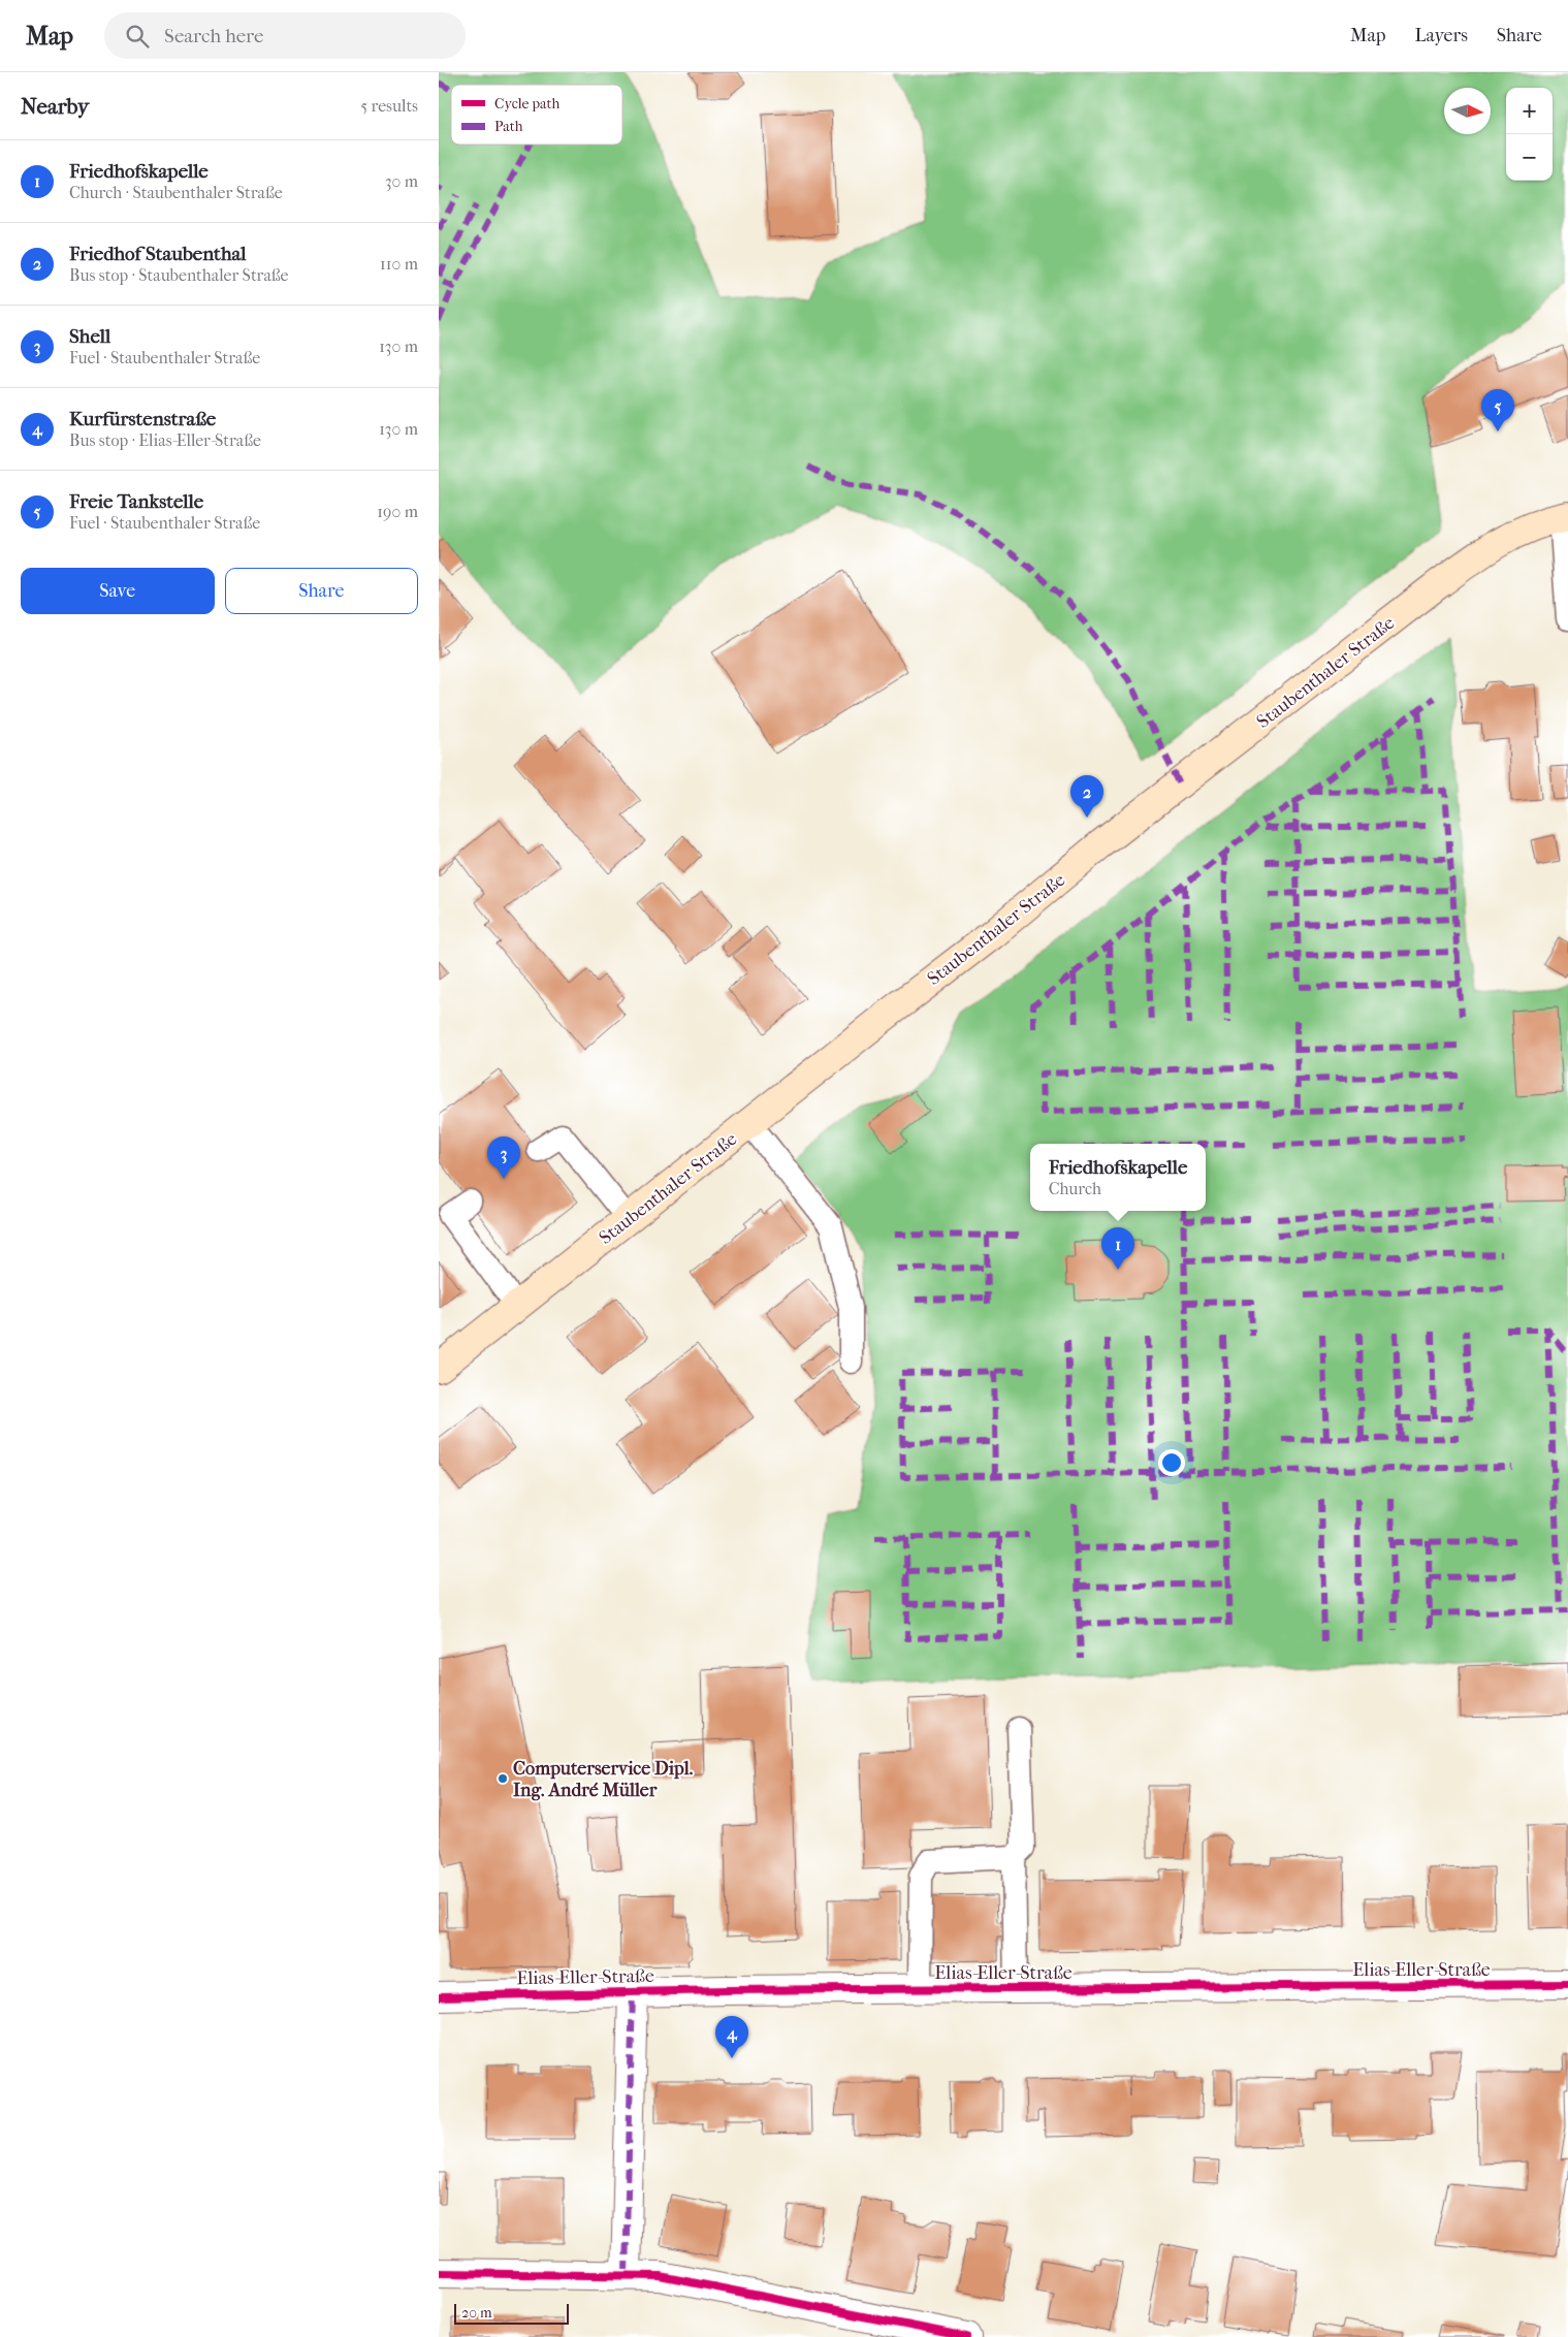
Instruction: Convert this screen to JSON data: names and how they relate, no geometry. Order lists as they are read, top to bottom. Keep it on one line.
{"streets":{"main road":["Staubenthaler Straße"],"street":["Elias-Eller-Straße"]},"places":["Computerservice Dipl. Ing. André Müller"],"legend":["Cycle path","Path"],"scale_bar":"20 m","north":"right","page":{"header":"Map","search":"Search here","nav":["Map","Layers","Share"],"heading":["Nearby","5 results"],"map_buttons":["+","−"],"list":[{"mark":"1","name":"Friedhofskapelle","note":"Church · Staubenthaler Straße","value":"30 m"},{"mark":"2","name":"Friedhof Staubenthal","note":"Bus stop · Staubenthaler Straße","value":"110 m"},{"mark":"3","name":"Shell","note":"Fuel · Staubenthaler Straße","value":"130 m"},{"mark":"4","name":"Kurfürstenstraße","note":"Bus stop · Elias-Eller-Straße","value":"130 m"},{"mark":"5","name":"Freie Tankstelle","note":"Fuel · Staubenthaler Straße","value":"190 m"}],"pins":["5","2","3","1","4"],"buttons":["Save","Share"],"popup":["Friedhofskapelle","Church"],"scale":"20 m"}}
